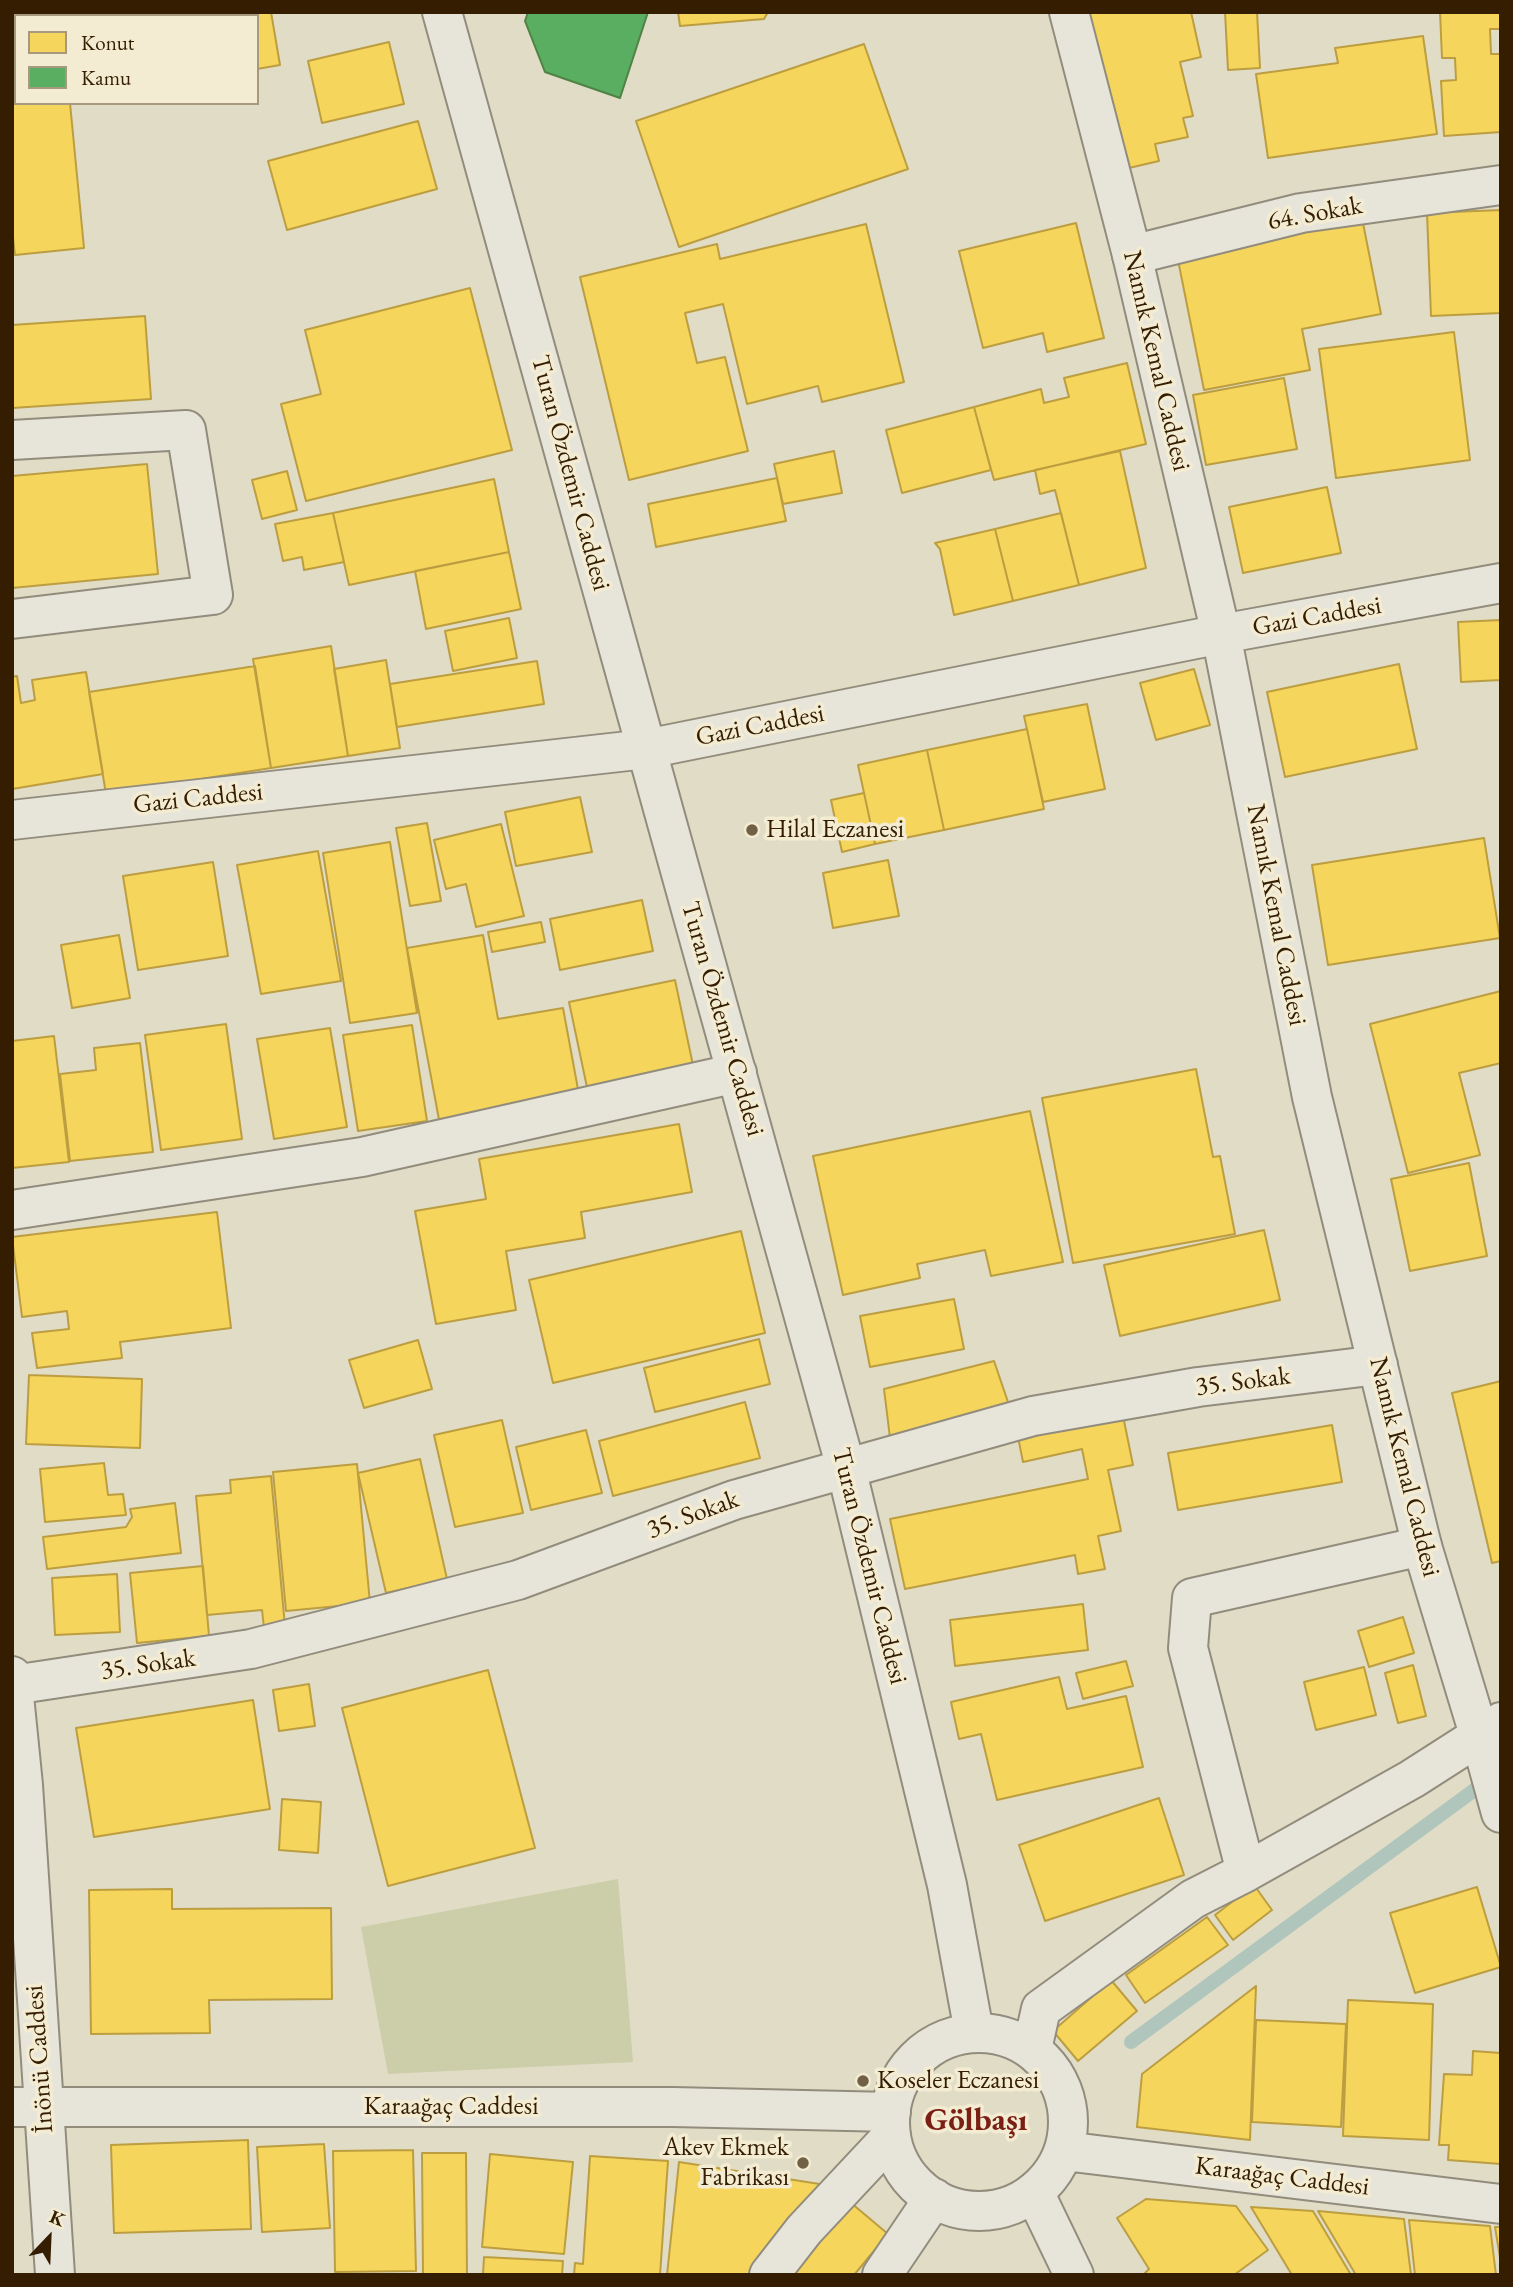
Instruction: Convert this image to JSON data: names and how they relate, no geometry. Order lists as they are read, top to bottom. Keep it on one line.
{"streets":{"street":["64. Sokak","Namık Kemal Caddesi","Turan Özdemir Caddesi","Gazi Caddesi","35. Sokak","İnönü Caddesi","Karaağaç Caddesi"]},"crossings":[["64. Sokak","Namık Kemal Caddesi"],["Namık Kemal Caddesi","Gazi Caddesi"],["Namık Kemal Caddesi","35. Sokak"],["Turan Özdemir Caddesi","Gazi Caddesi"],["Turan Özdemir Caddesi","35. Sokak"],["Turan Özdemir Caddesi","Karaağaç Caddesi"],["35. Sokak","İnönü Caddesi"],["İnönü Caddesi","Karaağaç Caddesi"]],"districts":["Gölbaşı"],"places":["Hilal Eczanesi","Koseler Eczanesi","Akev Ekmek Fabrikası"],"legend":["Konut","Kamu"],"north":"top right"}
